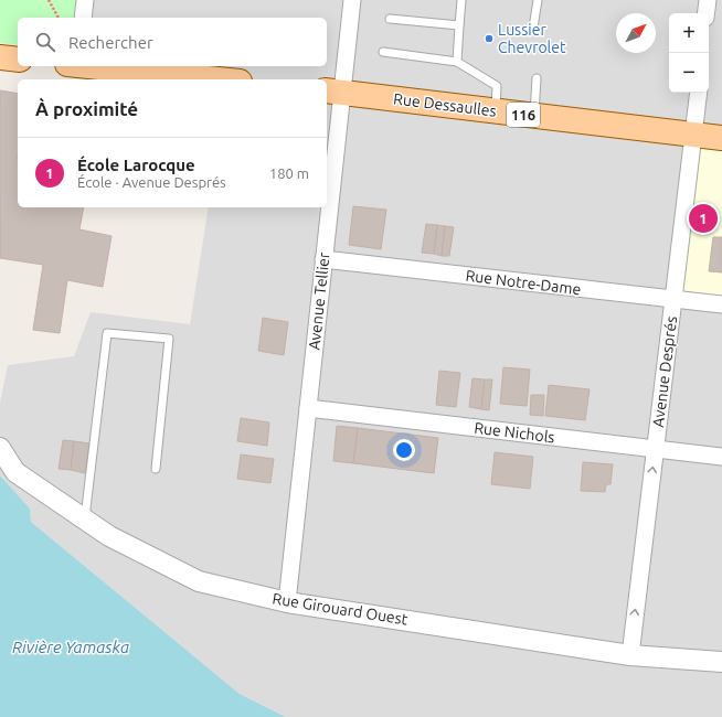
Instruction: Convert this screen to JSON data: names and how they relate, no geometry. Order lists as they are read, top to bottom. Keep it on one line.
{"streets":{"main road":["Rue Dessaulles","116"],"street":["Rue Notre-Dame","Avenue Tellier","Avenue Després","Rue Nichols","Rue Girouard Ouest"]},"crossings":[["Rue Dessaulles","Avenue Tellier"],["Rue Dessaulles","Avenue Després"],["Rue Notre-Dame","Avenue Tellier"],["Rue Notre-Dame","Avenue Després"],["Avenue Tellier","Rue Nichols"],["Avenue Tellier","Rue Girouard Ouest"],["Avenue Després","Rue Nichols"],["Avenue Després","Rue Girouard Ouest"]],"one_way":["Avenue Després"],"water":["Rivière Yamaska"],"places":["Lussier Chevrolet"],"north":"top right","page":{"map_buttons":["+","−"],"search":"Rechercher","heading":"À proximité","list":[{"mark":"1","name":"École Larocque","note":"École · Avenue Després","value":"180 m"}],"pins":"1"}}
